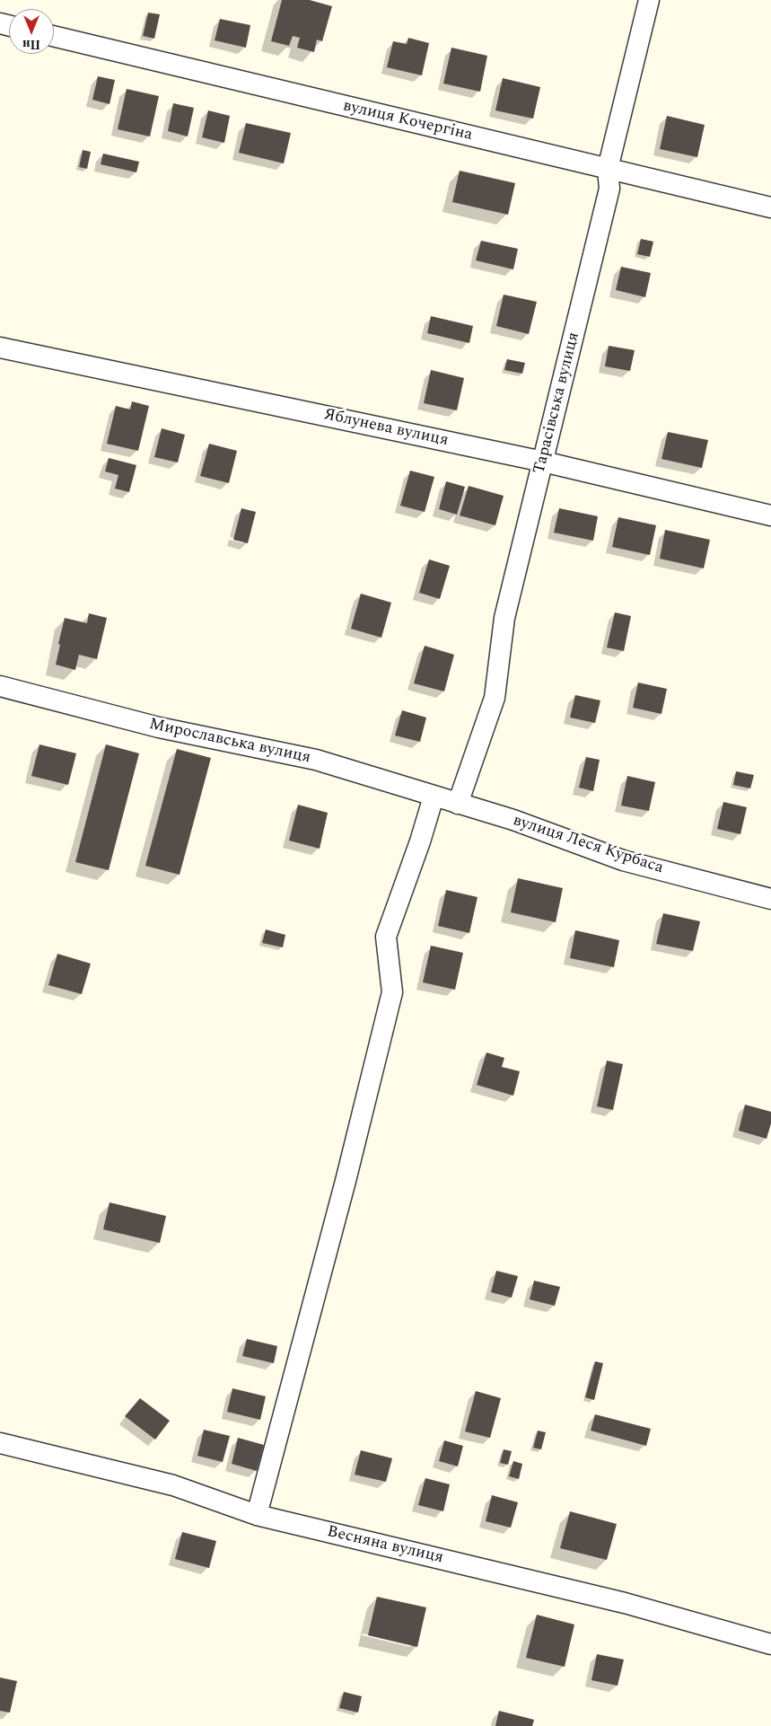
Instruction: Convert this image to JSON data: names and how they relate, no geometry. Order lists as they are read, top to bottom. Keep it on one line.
{"streets":{"street":["вулиця Кочергіна","Тарасівська вулиця","Яблунева вулиця","Мирославська вулиця","вулиця Леся Курбаса","Весняна вулиця"]},"crossings":[["вулиця Кочергіна","Тарасівська вулиця"],["Тарасівська вулиця","Яблунева вулиця"],["Тарасівська вулиця","Мирославська вулиця"],["Тарасівська вулиця","вулиця Леся Курбаса"],["Мирославська вулиця","вулиця Леся Курбаса"]],"north":"bottom"}
